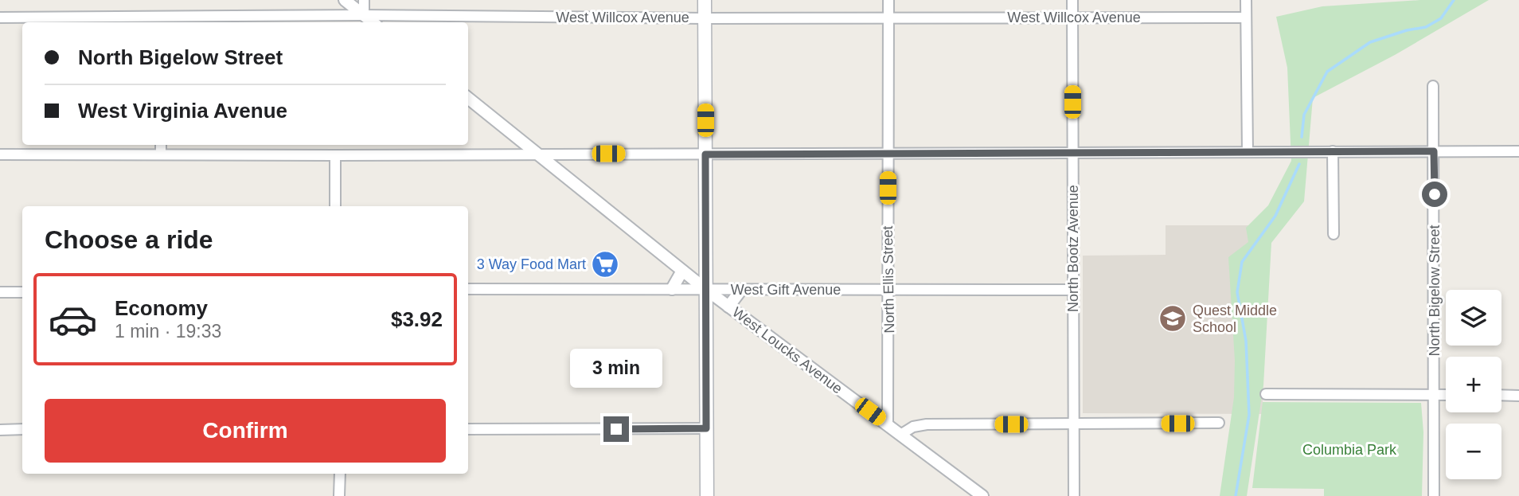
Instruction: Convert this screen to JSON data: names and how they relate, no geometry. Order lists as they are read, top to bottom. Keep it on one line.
{"streets":{"street":["West Willcox Avenue","North Bootz Avenue","North Ellis Street","West Gift Avenue","North Bigelow Street","West Loucks Avenue"]},"crossings":[["West Willcox Avenue","North Bootz Avenue"],["West Willcox Avenue","North Ellis Street"],["North Bootz Avenue","West Gift Avenue"],["North Ellis Street","West Gift Avenue"],["North Ellis Street","West Loucks Avenue"],["West Gift Avenue","West Loucks Avenue"]],"parks":["Columbia Park"],"places":{"supermarket":["3 Way Food Mart"],"school or university":["Quest Middle School"]},"page":{"banner":["North Bigelow Street","West Virginia Avenue"],"heading":"Choose a ride","list":[{"name":"Economy","note":"1 min · 19:33","value":"$3.92"}],"map_buttons":["+","−"],"bubble":"3 min","buttons":"Confirm"}}
